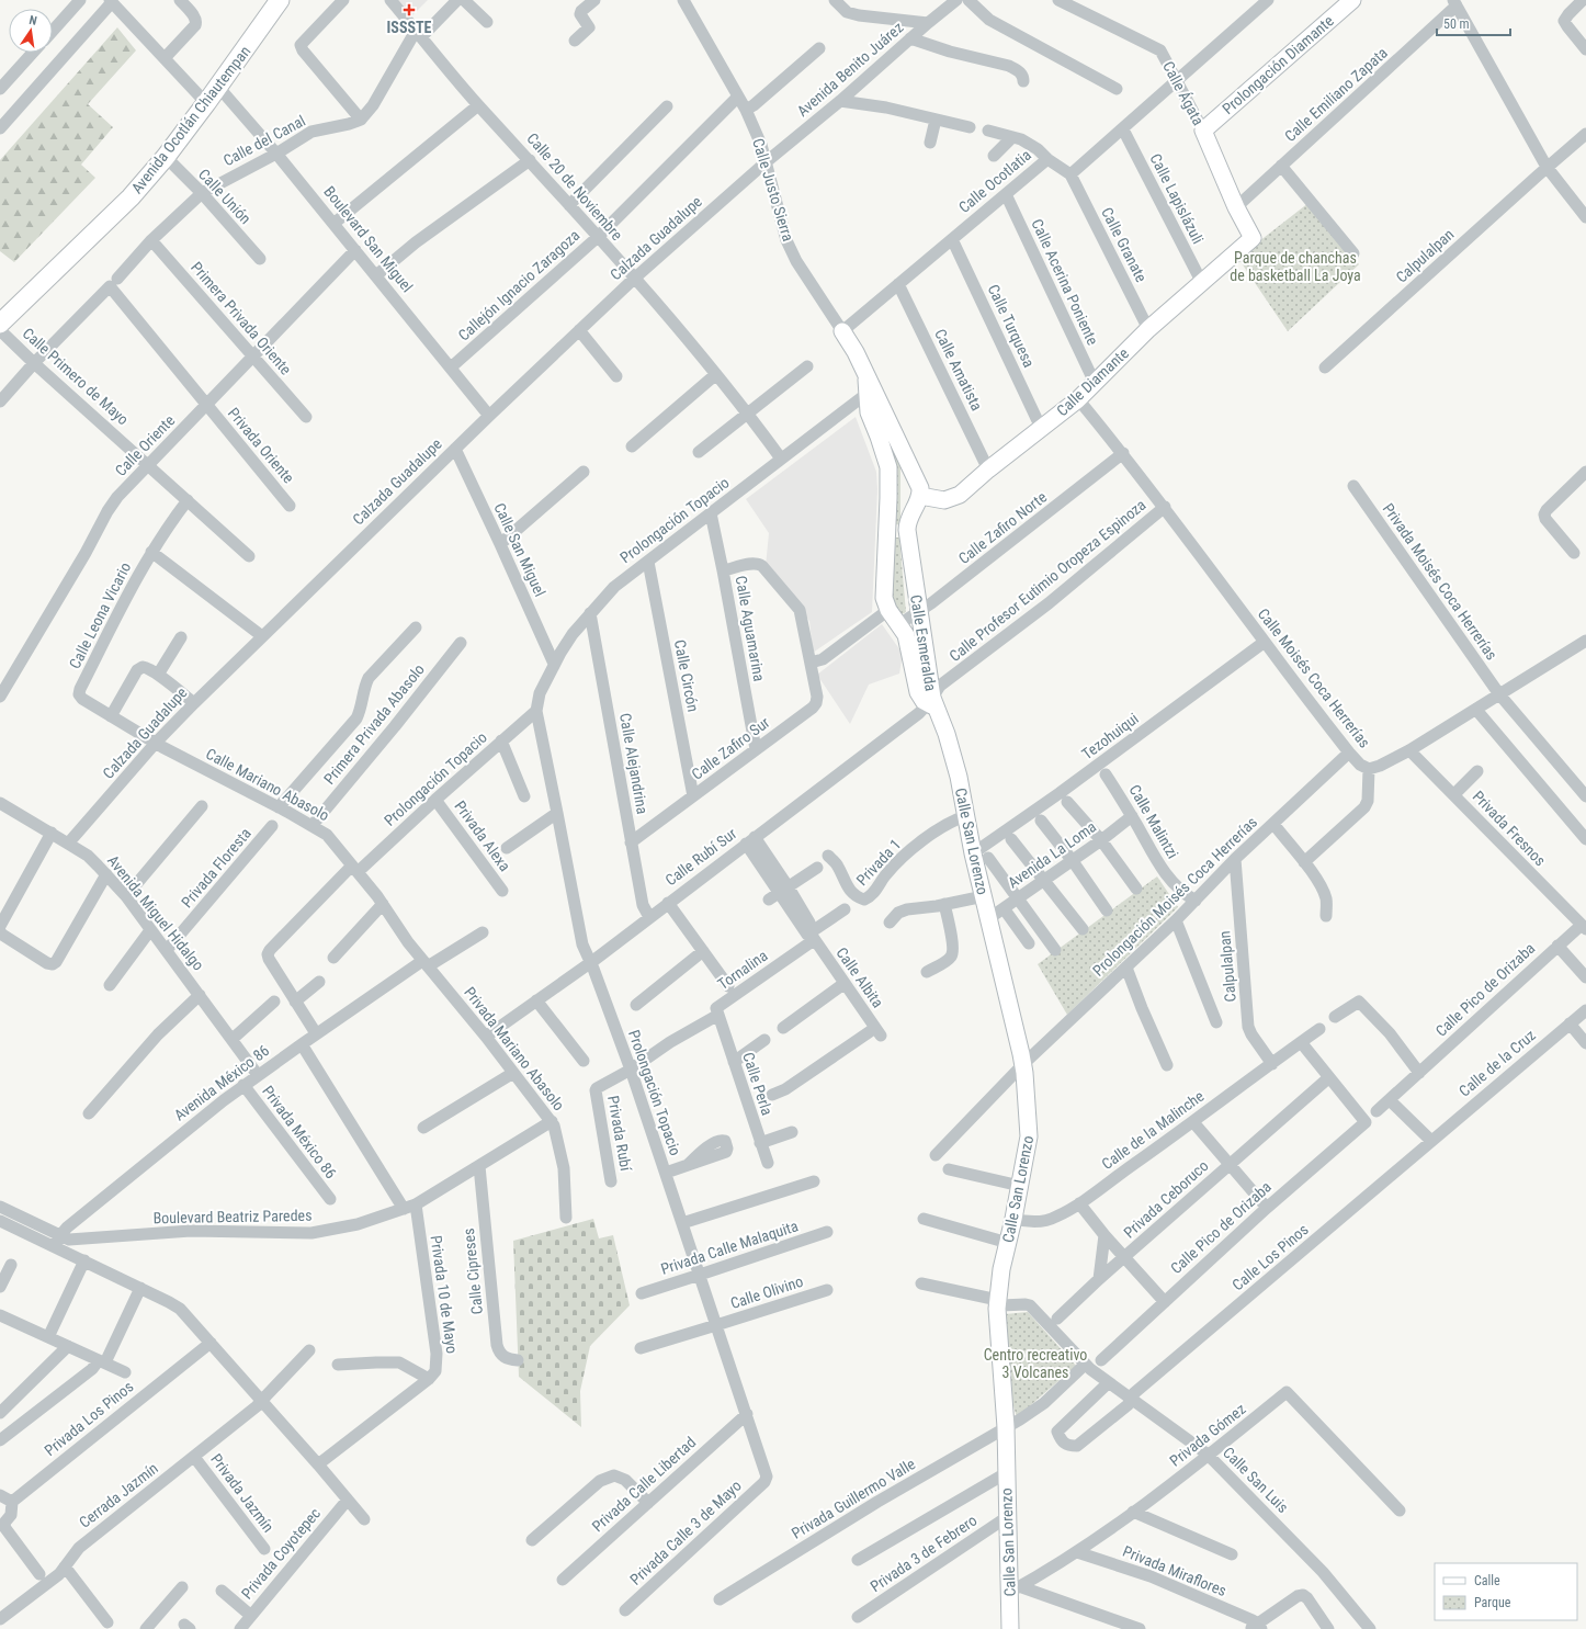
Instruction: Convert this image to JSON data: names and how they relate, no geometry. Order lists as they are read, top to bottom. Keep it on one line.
{"streets":{"main road":["Avenida Ocotlán Chiautempan"],"street":["Prolongación Diamante","Avenida Benito Juárez","Calle Ágata","Calle Emiliano Zapata","Calle del Canal","Calle Ocotlatia","Calle 20 de Noviembre","Calle Justo Sierra","Calle Unión","Calle Lapislázuli","Calzada Guadalupe","Boulevard San Miguel","Calle Granate","Calpulalpan","Calle Acerina Poniente","Callejón Ignacio Zaragoza","Primera Privada Oriente","Calle Turquesa","Calle Amatista","Calle Primero de Mayo","Calle Diamante","Calle Oriente","Privada Oriente","Prolongación Topacio","Calle Zafiro Norte","Calle San Miguel","Calle Profesor Eutimio Oropeza Espinoza","Privada Moisés Coca Herrerías","Calle Leona Vicario","Calle Aguamarina","Calle Esmeralda","Calle Circón","Calle Moisés Coca Herrerías","Primera Privada Abasolo","Tezohuiqui","Calle Zafiro Sur","Calle Alejandrina","Calle Mariano Abasolo","Calle Malintzi","Privada Fresnos","Privada Alexa","Calle San Lorenzo","Avenida La Loma","Calle Rubí Sur","Privada 1","Privada Floresta","Prolongación Moisés Coca Herrerías","Avenida Miguel Hidalgo","Tornalina","Calle Albita","Calle Pico de Orizaba","Privada Mariano Abasolo","Calle de la Cruz","Avenida México 86","Calle Perla","Calle de la Malinche","Privada México 86","Privada Rubí","Privada Ceboruco","Boulevard Beatriz Paredes","Privada Calle Malaquita","Calle Los Pinos","Calle Cipreses","Calle Olivino","Privada 10 de Mayo","Privada Los Pinos","Privada Gómez","Calle San Luis","Privada Calle Libertad","Privada Jazmín","Cerrada Jazmín","Privada Guillermo Valle","Privada Calle 3 de Mayo","Privada Coyotepec","Privada 3 de Febrero","Privada Miraflores"]},"crossings":[["Prolongación Diamante","Calle Ágata"],["Avenida Benito Juárez","Calle Justo Sierra"],["Avenida Benito Juárez","Calzada Guadalupe"],["Calle Ágata","Calle Emiliano Zapata"],["Calle Ágata","Calle Diamante"],["Avenida Ocotlán Chiautempan","Calle Unión"],["Avenida Ocotlán Chiautempan","Boulevard San Miguel"],["Calle del Canal","Calle Unión"],["Calle del Canal","Boulevard San Miguel"],["Calle del Canal","Primera Privada Oriente"],["Calle del Canal","Calle Primero de Mayo"],["Calle del Canal","Privada Oriente"],["Calle Ocotlatia","Calle Justo Sierra"],["Calle Ocotlatia","Calle Granate"],["Calle Ocotlatia","Calle Acerina Poniente"],["Calle Ocotlatia","Calle Turquesa"],["Calle Ocotlatia","Calle Amatista"],["Calle 20 de Noviembre","Calzada Guadalupe"],["Calle 20 de Noviembre","Callejón Ignacio Zaragoza"],["Calle 20 de Noviembre","Prolongación Topacio"],["Calle Justo Sierra","Calzada Guadalupe"],["Calle Justo Sierra","Callejón Ignacio Zaragoza"],["Calle Justo Sierra","Prolongación Topacio"],["Calle Justo Sierra","Calle Esmeralda"],["Calle Lapislázuli","Calle Diamante"],["Calzada Guadalupe","Boulevard San Miguel"],["Calzada Guadalupe","Calle San Miguel"],["Calzada Guadalupe","Calle Leona Vicario"],["Calzada Guadalupe","Calle Mariano Abasolo"],["Calzada Guadalupe","Avenida Miguel Hidalgo"],["Boulevard San Miguel","Callejón Ignacio Zaragoza"],["Boulevard San Miguel","Calle Oriente"],["Calle Granate","Calle Diamante"],["Calpulalpan","Prolongación Moisés Coca Herrerías"],["Calpulalpan","Calle de la Malinche"],["Calle Acerina Poniente","Calle Diamante"],["Primera Privada Oriente","Calle Oriente"],["Calle Turquesa","Calle Diamante"],["Calle Amatista","Calle Diamante"],["Calle Primero de Mayo","Calle Oriente"],["Calle Primero de Mayo","Calle Leona Vicario"],["Calle Diamante","Calle Esmeralda"],["Calle Diamante","Calle Moisés Coca Herrerías"],["Calle Oriente","Privada Oriente"],["Prolongación Topacio","Calle San Miguel"],["Prolongación Topacio","Calle Aguamarina"],["Prolongación Topacio","Calle Esmeralda"],["Prolongación Topacio","Calle Circón"],["Prolongación Topacio","Calle Alejandrina"],["Prolongación Topacio","Calle Mariano Abasolo"],["Prolongación Topacio","Privada Alexa"],["Prolongación Topacio","Calle Rubí Sur"],["Prolongación Topacio","Tornalina"],["Prolongación Topacio","Privada Calle Malaquita"],["Prolongación Topacio","Calle Olivino"],["Prolongación Topacio","Privada Calle Libertad"],["Prolongación Topacio","Privada Calle 3 de Mayo"],["Calle Zafiro Norte","Calle Esmeralda"],["Calle Zafiro Norte","Calle Moisés Coca Herrerías"],["Calle Profesor Eutimio Oropeza Espinoza","Calle Esmeralda"],["Calle Profesor Eutimio Oropeza Espinoza","Calle Moisés Coca Herrerías"],["Calle Profesor Eutimio Oropeza Espinoza","Calle San Lorenzo"],["Calle Profesor Eutimio Oropeza Espinoza","Calle Rubí Sur"],["Privada Moisés Coca Herrerías","Calle Moisés Coca Herrerías"],["Calle Leona Vicario","Calle Mariano Abasolo"],["Calle Aguamarina","Calle Zafiro Sur"],["Calle Esmeralda","Calle San Lorenzo"],["Calle Esmeralda","Calle Rubí Sur"],["Calle Circón","Calle Zafiro Sur"],["Calle Moisés Coca Herrerías","Tezohuiqui"],["Calle Moisés Coca Herrerías","Privada Fresnos"],["Calle Moisés Coca Herrerías","Prolongación Moisés Coca Herrerías"],["Primera Privada Abasolo","Calle Mariano Abasolo"],["Tezohuiqui","Calle San Lorenzo"],["Calle Zafiro Sur","Calle Alejandrina"],["Calle Alejandrina","Calle Rubí Sur"],["Calle Mariano Abasolo","Privada Mariano Abasolo"],["Calle Mariano Abasolo","Avenida México 86"],["Calle Malintzi","Avenida La Loma"],["Calle Malintzi","Prolongación Moisés Coca Herrerías"],["Privada Fresnos","Calle Pico de Orizaba"],["Calle San Lorenzo","Avenida La Loma"],["Calle San Lorenzo","Calle Rubí Sur"],["Calle San Lorenzo","Privada 1"],["Calle San Lorenzo","Prolongación Moisés Coca Herrerías"],["Calle San Lorenzo","Calle de la Malinche"],["Calle San Lorenzo","Privada Gómez"],["Calle San Lorenzo","Calle San Luis"],["Calle San Lorenzo","Privada Guillermo Valle"],["Calle San Lorenzo","Privada 3 de Febrero"],["Calle Rubí Sur","Calle Albita"],["Calle Rubí Sur","Privada Mariano Abasolo"],["Privada Floresta","Avenida Miguel Hidalgo"],["Avenida Miguel Hidalgo","Avenida México 86"],["Tornalina","Calle Albita"],["Tornalina","Calle Perla"],["Tornalina","Privada Rubí"],["Calle Pico de Orizaba","Privada Ceboruco"],["Privada Mariano Abasolo","Avenida México 86"],["Privada Mariano Abasolo","Boulevard Beatriz Paredes"],["Calle de la Cruz","Calle Los Pinos"],["Avenida México 86","Privada México 86"],["Avenida México 86","Boulevard Beatriz Paredes"],["Boulevard Beatriz Paredes","Calle Cipreses"],["Boulevard Beatriz Paredes","Privada 10 de Mayo"],["Calle Los Pinos","Calle San Luis"],["Privada Gómez","Calle San Luis"],["Privada Gómez","Privada Miraflores"],["Calle San Luis","Privada Guillermo Valle"],["Privada Jazmín","Cerrada Jazmín"]],"parks":["Parque de chanchas de basketball La Joya","Centro recreativo 3 Volcanes"],"places":{"health":["ISSSTE"]},"legend":["Calle","Parque"],"scale_bar":"50 m","north":"top"}
